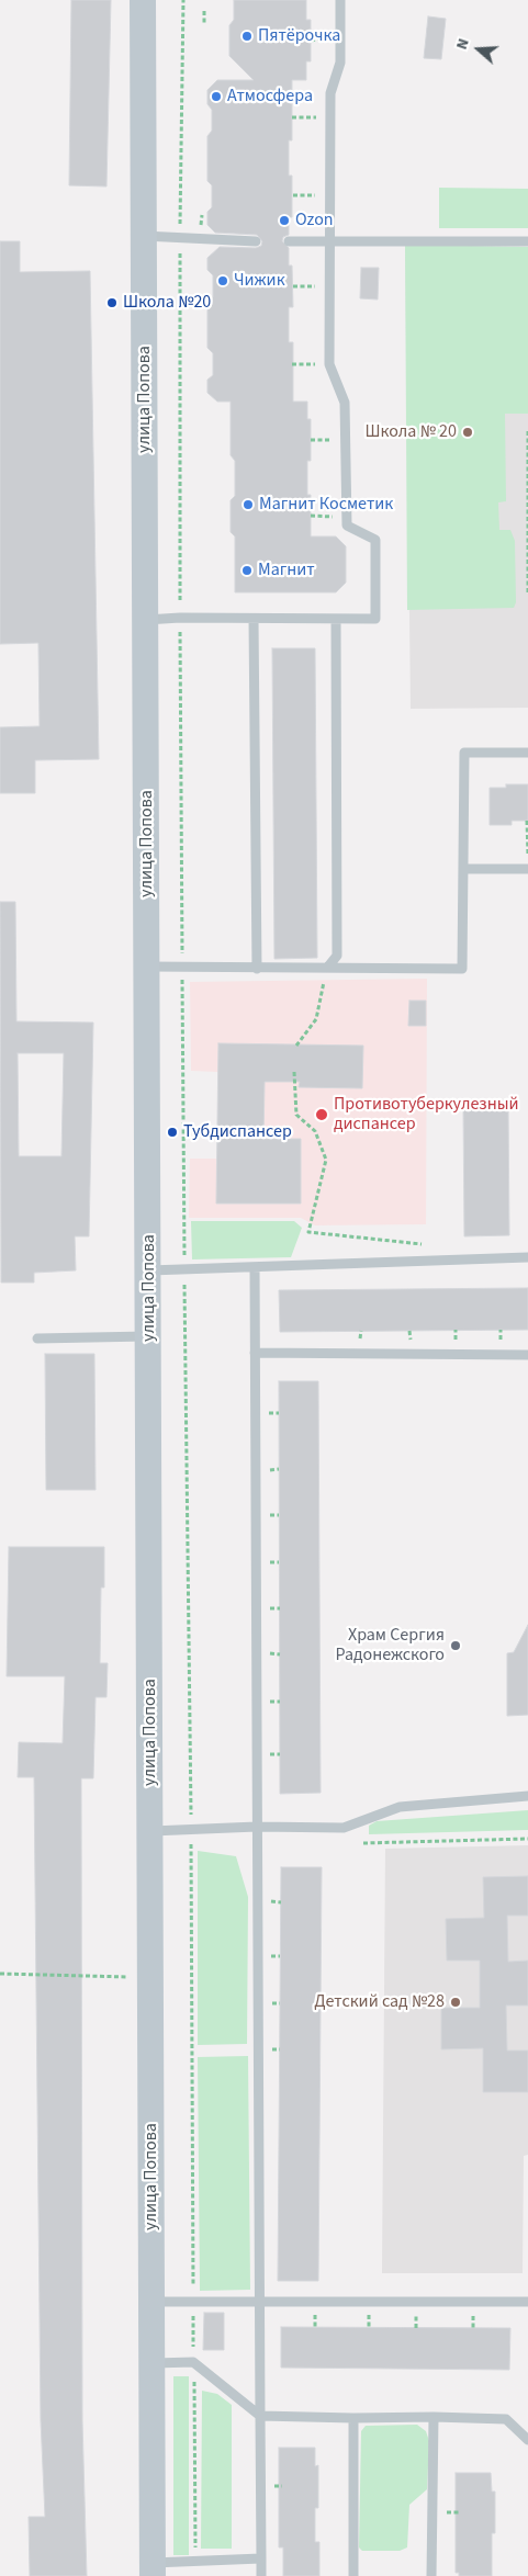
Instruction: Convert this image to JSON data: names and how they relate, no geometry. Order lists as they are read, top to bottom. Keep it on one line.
{"streets":{"street":["улица Попова"]},"places":["Пятёрочка","Атмосфера","Ozon","Чижик","Школа №20","Школа № 20","Магнит Косметик","Магнит","Противотуберкулезный диспансер","Тубдиспансер","Храм Сергия Радонежского","Детский сад №28"],"north":"left"}
